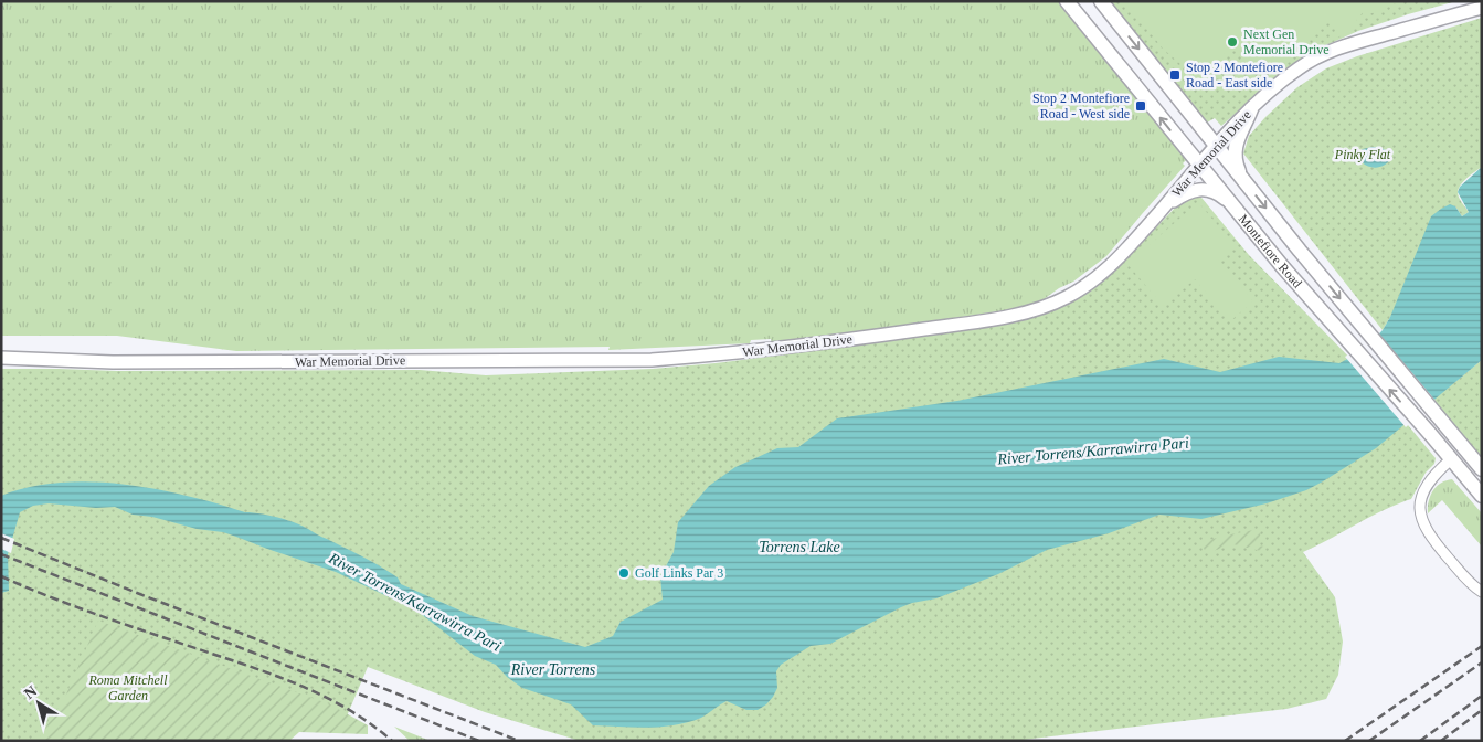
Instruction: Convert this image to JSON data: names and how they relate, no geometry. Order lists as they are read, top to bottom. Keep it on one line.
{"streets":{"main road":["Montefiore Road"],"street":["War Memorial Drive"]},"crossings":[["War Memorial Drive","Montefiore Road"]],"water":["River Torrens/Karrawirra Pari","Torrens Lake","River Torrens"],"parks":["Pinky Flat","Roma Mitchell Garden"],"places":{"other":["Next Gen Memorial Drive","Golf Links Par 3"],"transit":["Stop 2 Montefiore Road - East side","Stop 2 Montefiore Road - West side"]},"north":"top left"}
